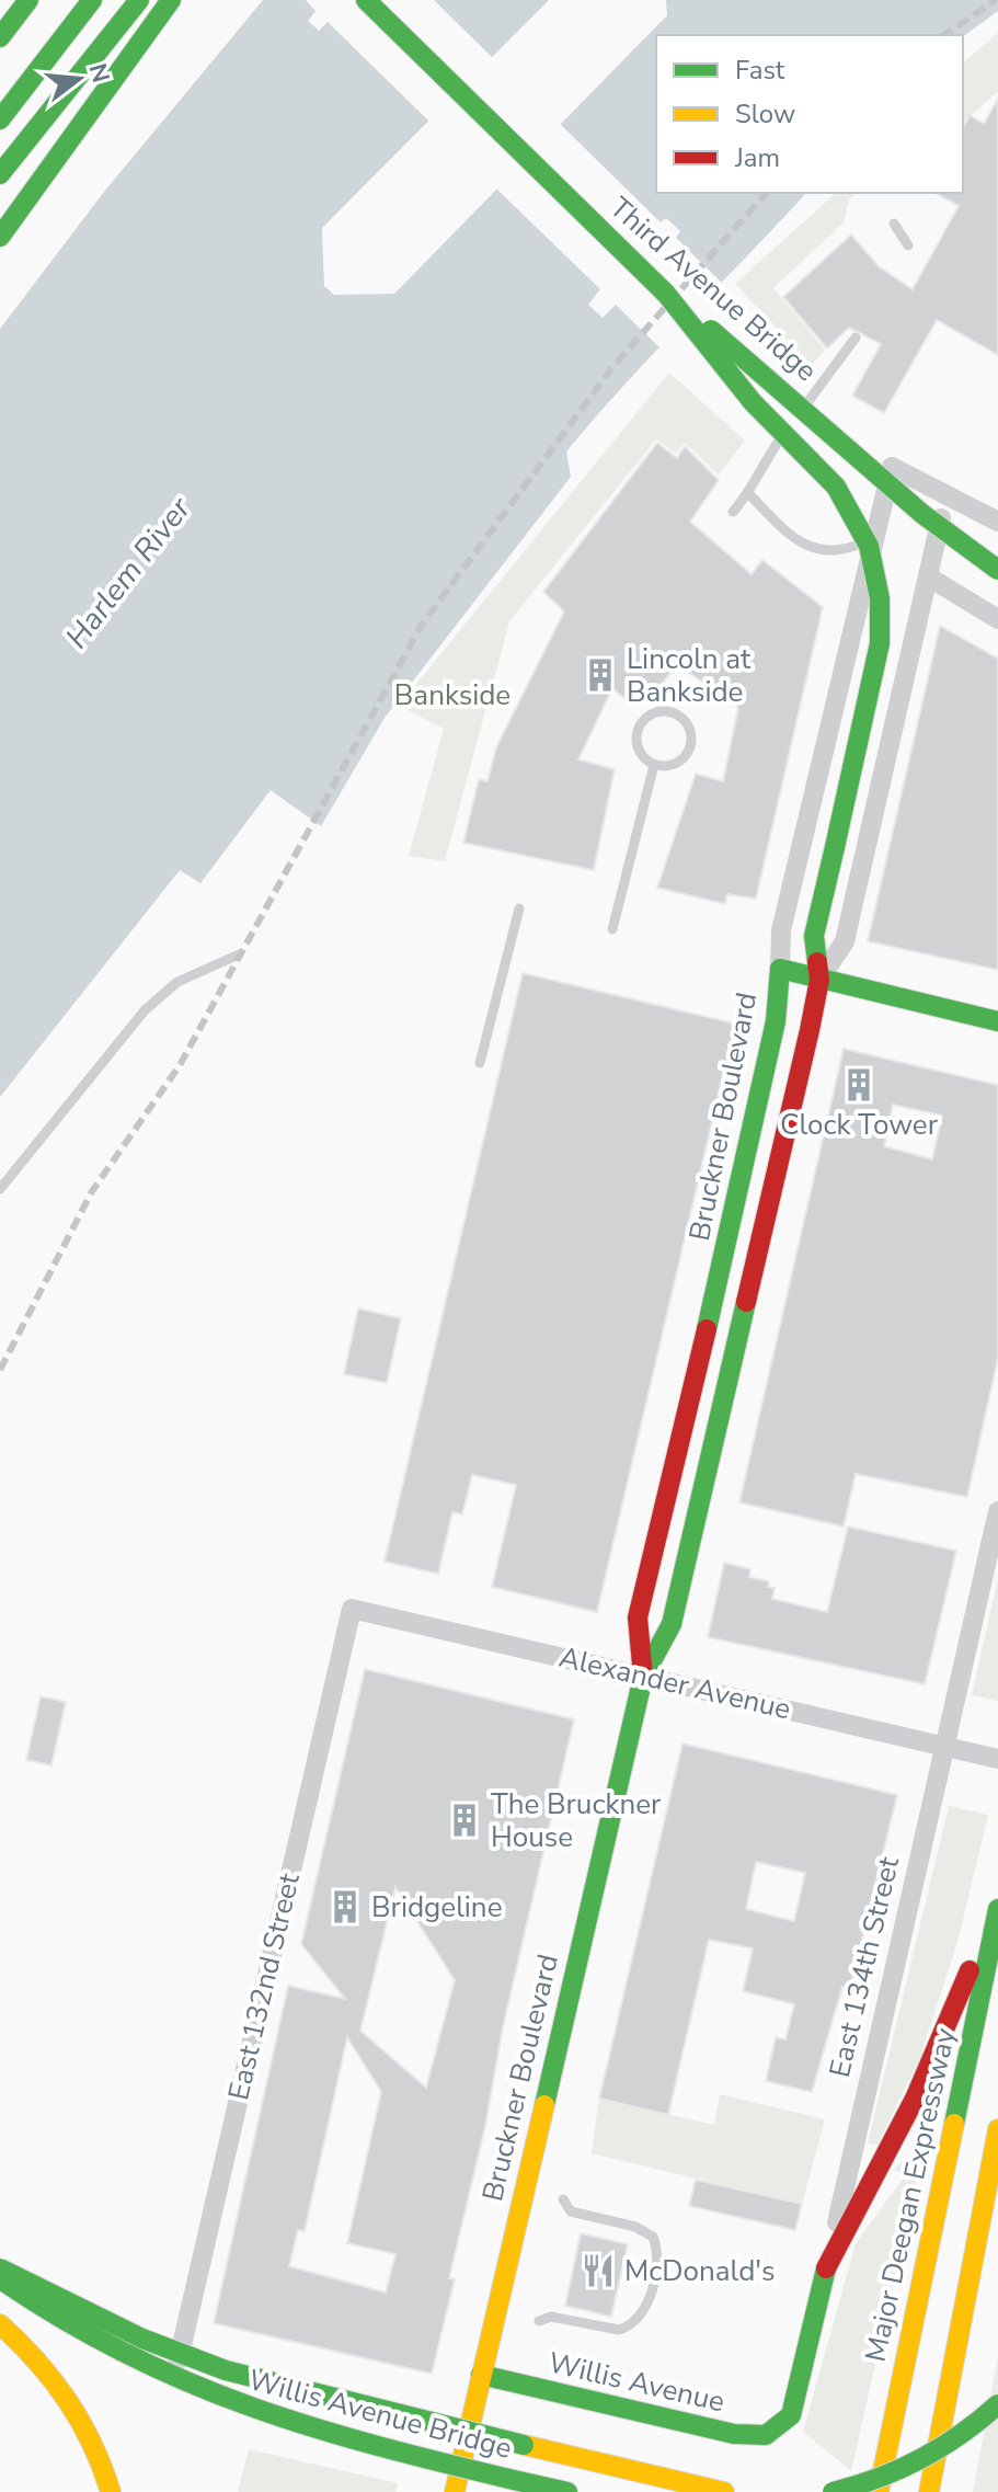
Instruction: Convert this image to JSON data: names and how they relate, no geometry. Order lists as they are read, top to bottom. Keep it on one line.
{"streets":{"main road":["Third Avenue Bridge","Bruckner Boulevard","East 134th Street","Major Deegan Expressway","Willis Avenue","Willis Avenue Bridge"],"street":["Alexander Avenue","East 132nd Street"]},"crossings":[["Bruckner Boulevard","Alexander Avenue"],["Bruckner Boulevard","East 132nd Street"],["Bruckner Boulevard","Willis Avenue"],["Alexander Avenue","East 134th Street"],["Alexander Avenue","East 132nd Street"],["East 134th Street","Willis Avenue"]],"water":["Harlem River"],"parks":["Bankside"],"places":{"building":["Lincoln at Bankside","Clock Tower","The Bruckner House","Bridgeline"],"restaurant":["McDonald's"]},"legend":["Fast","Slow","Jam"],"north":"right"}
